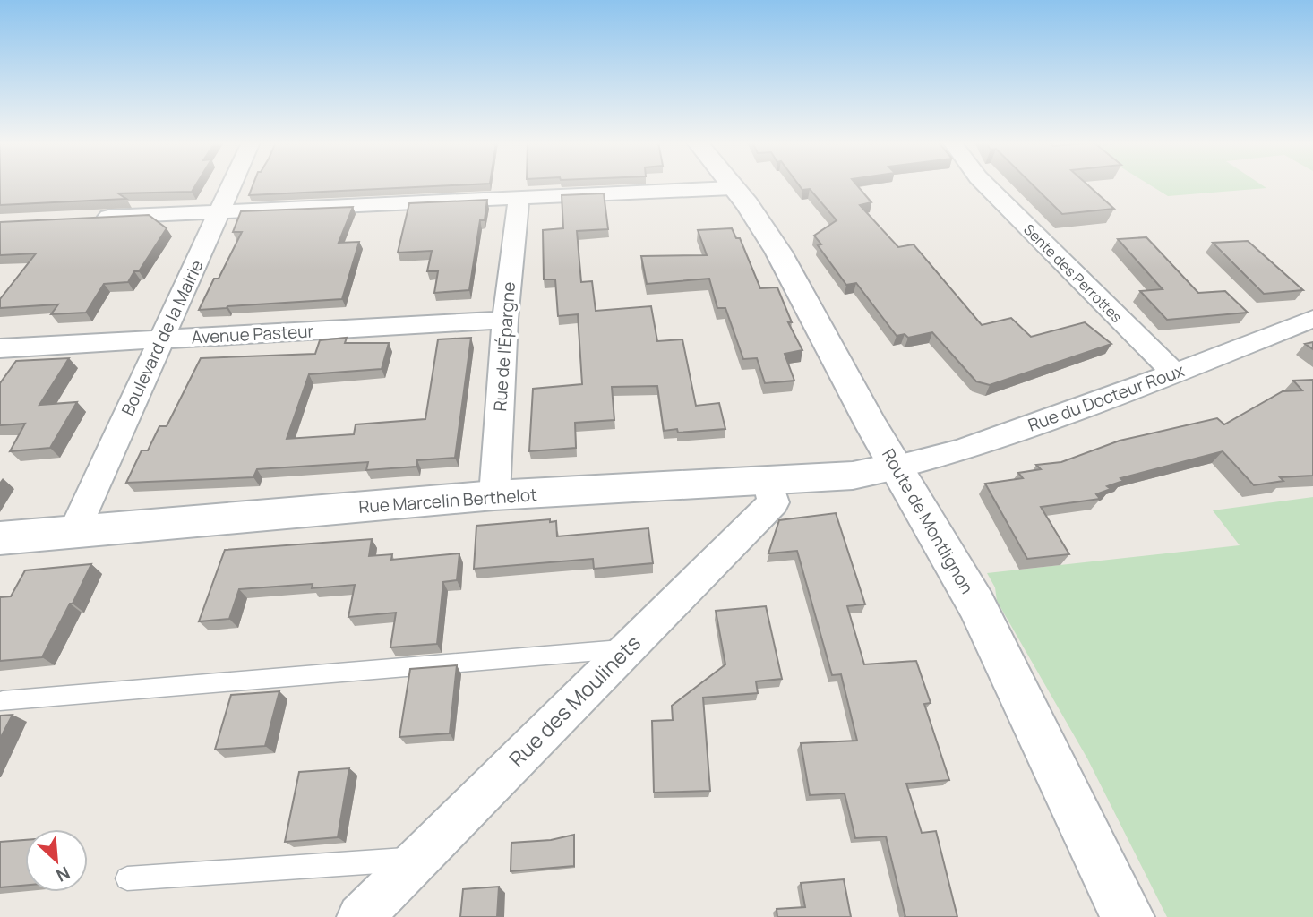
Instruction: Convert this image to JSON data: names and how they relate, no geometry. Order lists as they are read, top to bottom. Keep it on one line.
{"streets":{"main road":["Rue Marcelin Berthelot","Route de Montlignon"],"street":["Sente des Perrottes","Avenue Pasteur","Boulevard de la Mairie","Rue de l'Épargne","Rue du Docteur Roux","Rue des Moulinets"]},"crossings":[["Sente des Perrottes","Rue du Docteur Roux"],["Avenue Pasteur","Boulevard de la Mairie"],["Avenue Pasteur","Rue de l'Épargne"],["Boulevard de la Mairie","Rue Marcelin Berthelot"],["Rue de l'Épargne","Rue Marcelin Berthelot"],["Rue du Docteur Roux","Rue Marcelin Berthelot"],["Rue du Docteur Roux","Route de Montlignon"],["Rue Marcelin Berthelot","Route de Montlignon"],["Rue Marcelin Berthelot","Rue des Moulinets"]],"north":"bottom right"}
